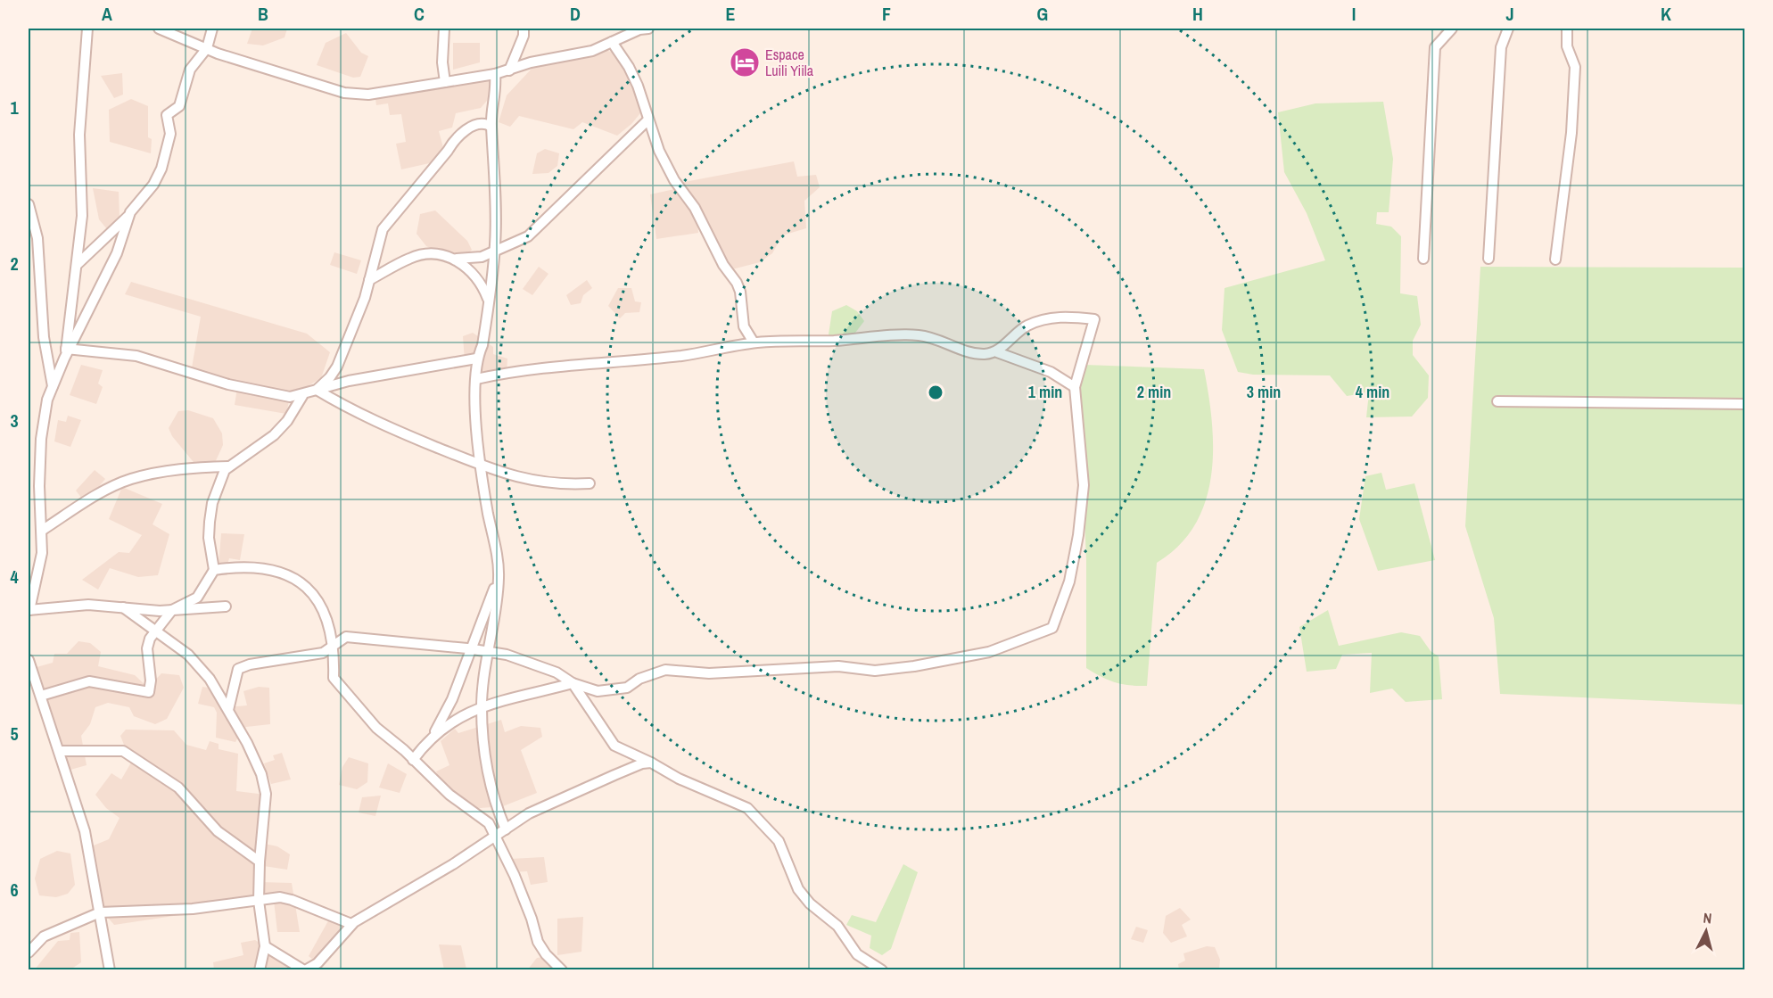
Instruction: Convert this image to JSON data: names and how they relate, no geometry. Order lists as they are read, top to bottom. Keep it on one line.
{"places":{"hotel":["Espace Luili Yiila"]},"north":"top","grid":{"columns":["A","B","C","D","E","F","G","H","I","J","K"],"rows":["1","2","3","4","5","6"]},"rings":["1 min","2 min","3 min","4 min"]}
